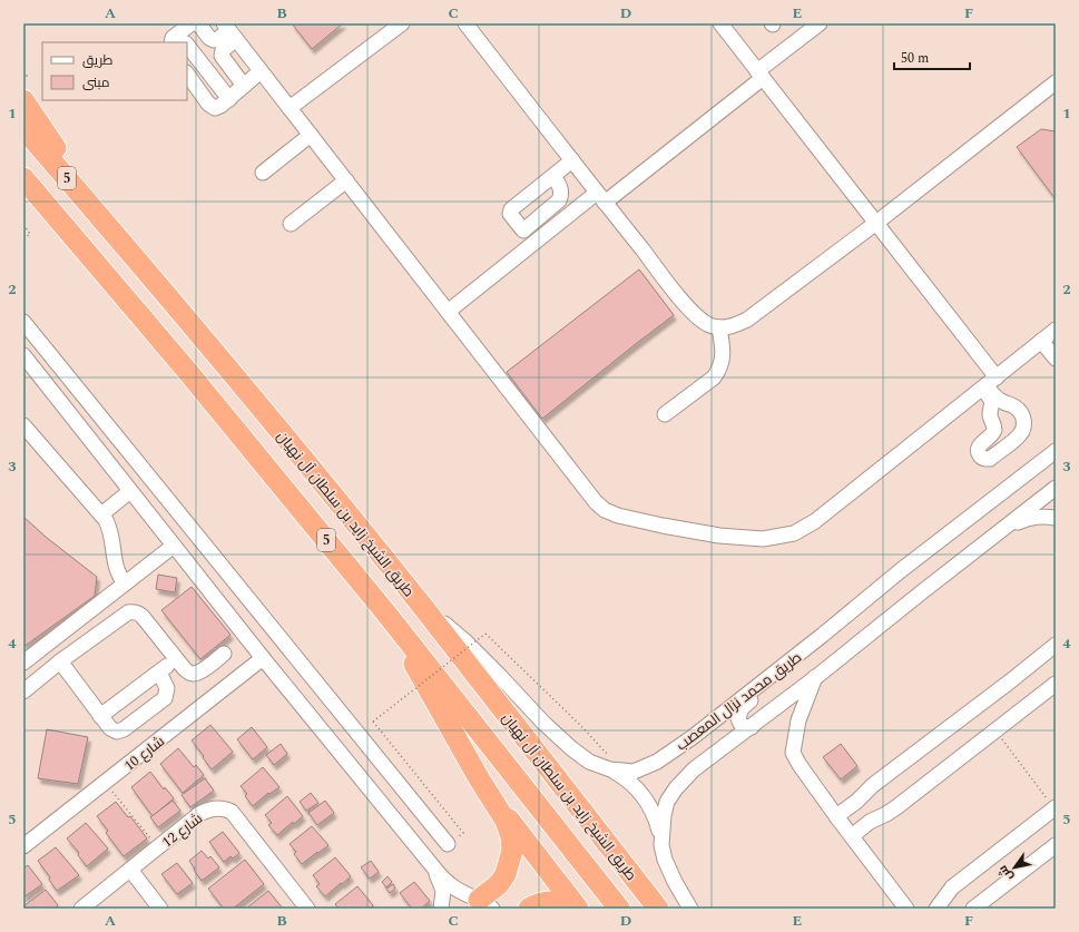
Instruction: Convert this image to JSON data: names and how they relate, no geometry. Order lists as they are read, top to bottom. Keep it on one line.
{"streets":{"highway":["5","طريق الشيخ زايد بن سلطان آل نهيان"],"street":["طريق محمد نزال المعصب","شارع 10","شارع 12"]},"legend":["طريق","مبنى"],"scale_bar":"50 m","north":"bottom left","grid":{"columns":["A","B","C","D","E","F"],"rows":["1","2","3","4","5"]}}
